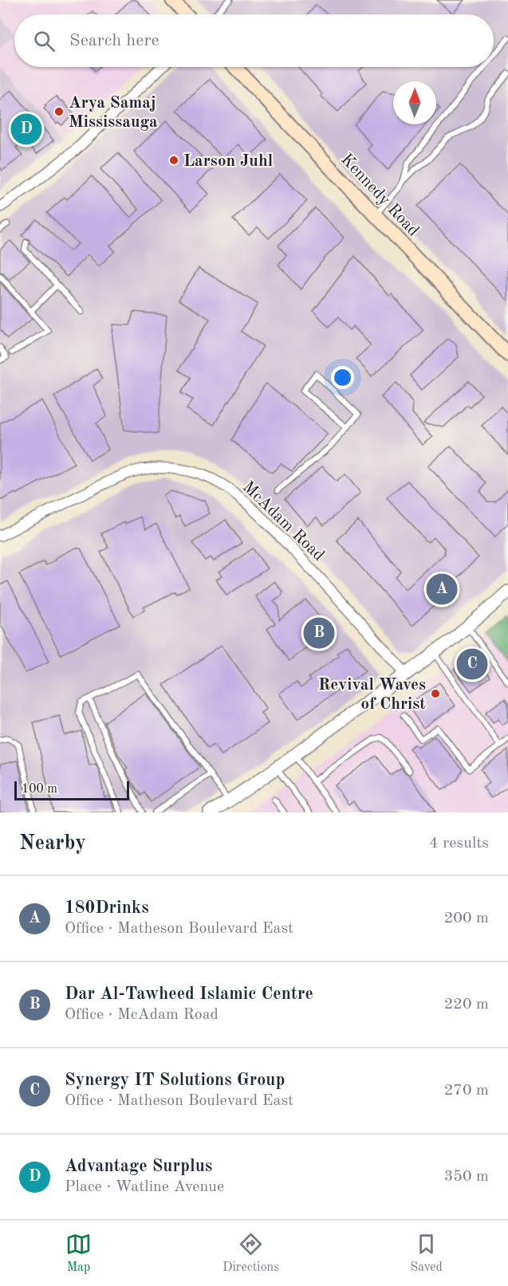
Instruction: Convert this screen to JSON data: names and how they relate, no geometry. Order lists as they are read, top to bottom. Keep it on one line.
{"streets":{"main road":["Kennedy Road"],"street":["McAdam Road"]},"places":["Arya Samaj Mississauga","Larson Juhl","Revival Waves of Christ"],"scale_bar":"100 m","north":"top","page":{"search":"Search here","pins":["D","A","B","C"],"scale":"100 m","heading":["Nearby","4 results"],"list":[{"mark":"A","name":"180Drinks","note":"Office · Matheson Boulevard East","value":"200 m"},{"mark":"B","name":"Dar Al-Tawheed Islamic Centre","note":"Office · McAdam Road","value":"220 m"},{"mark":"C","name":"Synergy IT Solutions Group","note":"Office · Matheson Boulevard East","value":"270 m"},{"mark":"D","name":"Advantage Surplus","note":"Place · Watline Avenue","value":"350 m"}],"nav":["Map","Directions","Saved"]}}
